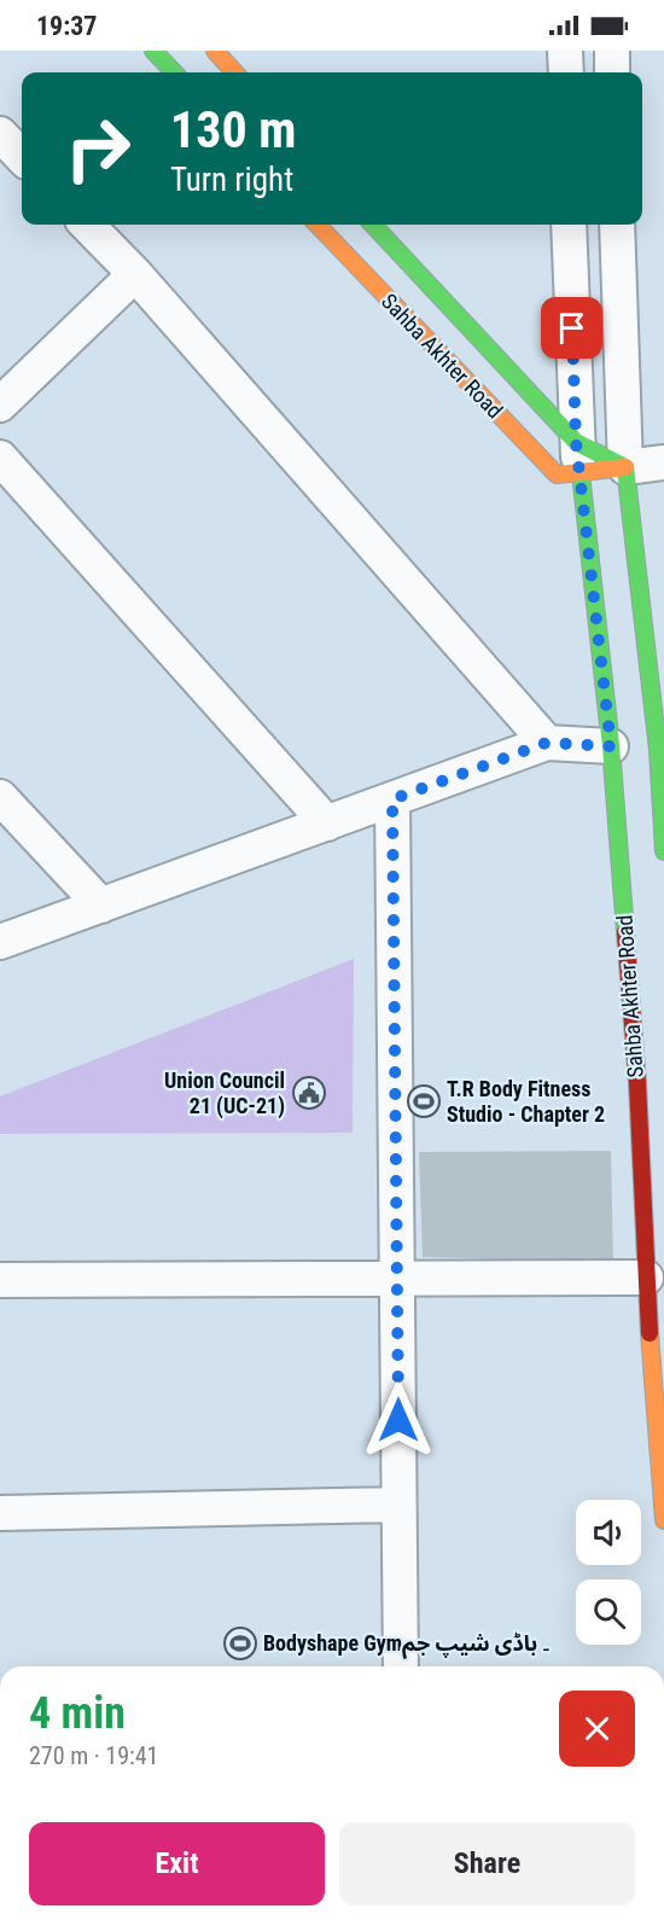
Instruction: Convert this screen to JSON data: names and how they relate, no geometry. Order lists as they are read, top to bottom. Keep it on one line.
{"streets":{"main road":["Sahba Akhter Road"]},"places":{"public building":["Union Council 21 (UC-21)"],"sports":["T.R Body Fitness Studio - Chapter 2","Bodyshape Gym۔ باڈی شیپ جم"]},"page":{"status":"19:37","turn":["130 m","Turn right"],"heading":["4 min","270 m · 19:41"],"buttons":["Exit","Share"]}}
